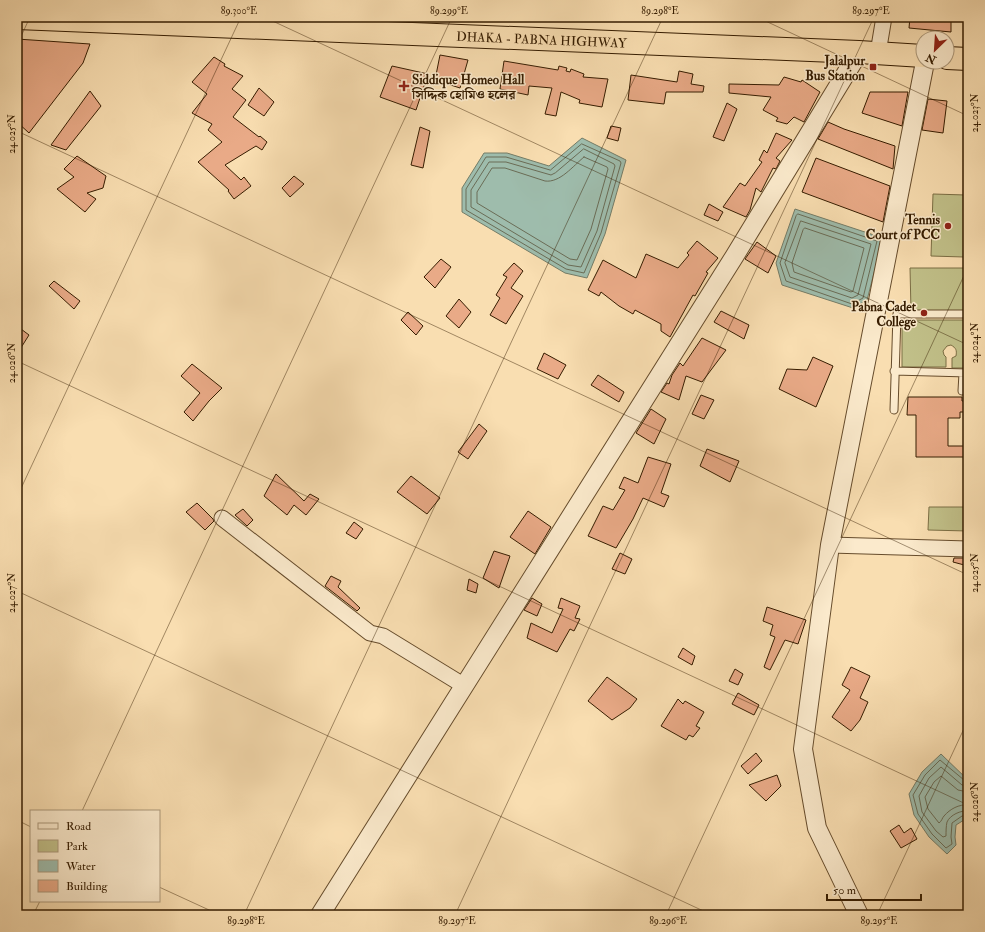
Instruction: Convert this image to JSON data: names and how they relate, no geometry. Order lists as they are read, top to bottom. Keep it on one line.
{"streets":{"highway":["DHAKA - PABNA HIGHWAY"]},"places":{"transit":["Jalalpur Bus Station"],"health":["Siddique Homeo Hall সিদ্দিক হোমিও হলের"],"other":["Tennis Court of PCC","Pabna Cadet College"]},"legend":["Road","Park","Water","Building"],"scale_bar":"50 m","north":"bottom left","coordinates":["89.300°E","89.299°E","89.298°E","89.297°E","24.023°N","24.025°N","24.024°N","24.026°N","24.027°N","89.296°E","89.295°E"]}
